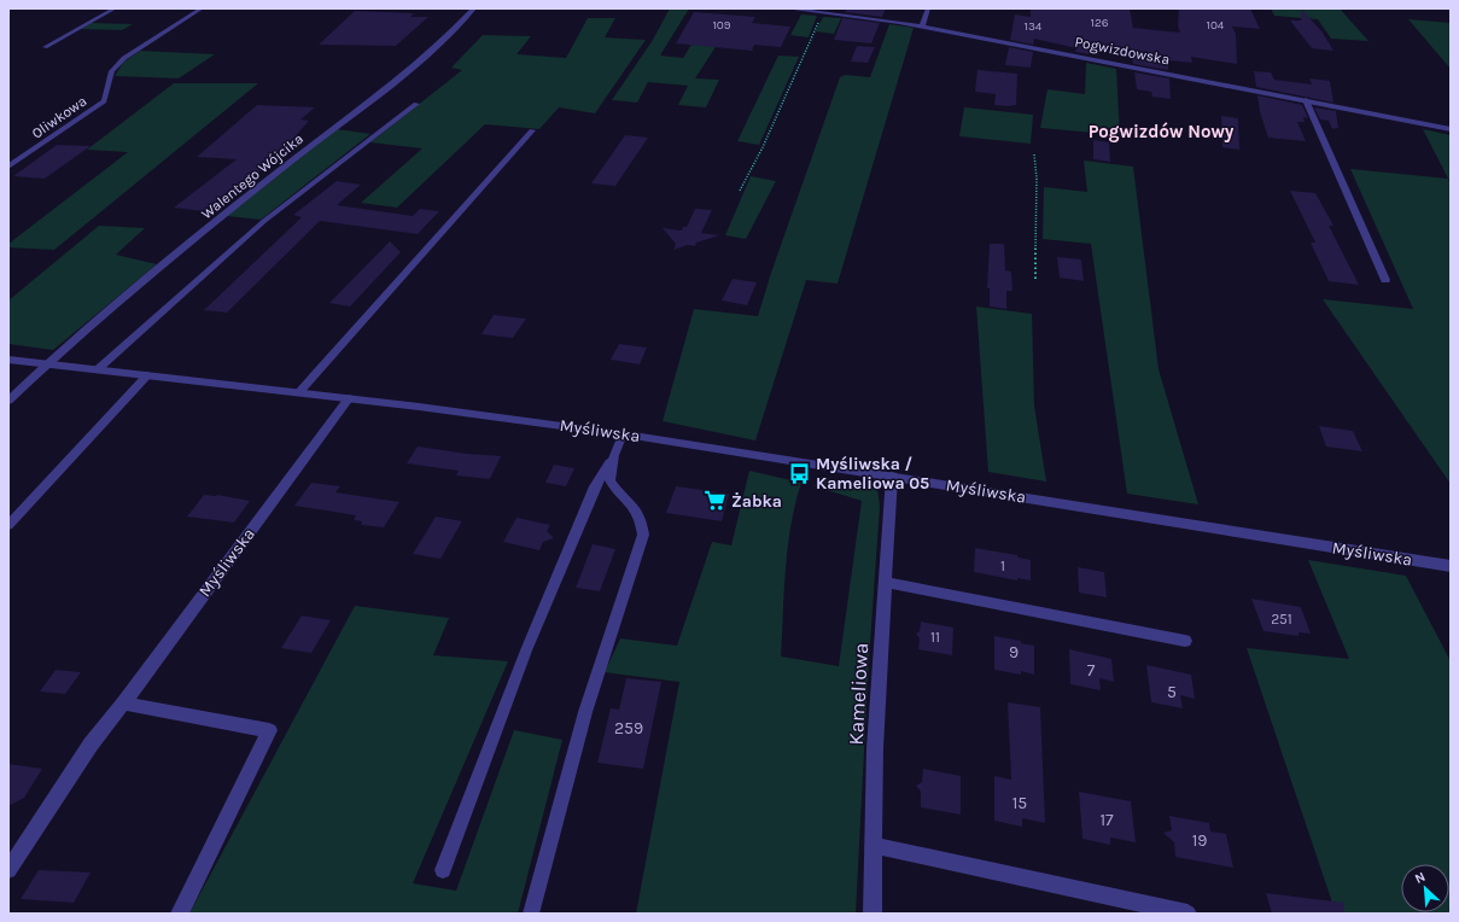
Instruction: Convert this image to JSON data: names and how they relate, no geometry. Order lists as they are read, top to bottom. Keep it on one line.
{"streets":{"street":["Pogwizdowska","Walentego Wójcika","Myśliwska","Kameliowa"],"lane":["Oliwkowa"]},"crossings":[["Walentego Wójcika","Myśliwska"],["Myśliwska","Kameliowa"]],"districts":["Pogwizdów Nowy"],"places":{"bus stop":["Myśliwska / Kameliowa 05"],"supermarket":["Żabka"]},"house_numbers":["126","109","104","134","1","251","11","9","7","5","259","15","17","19"],"north":"top left"}
